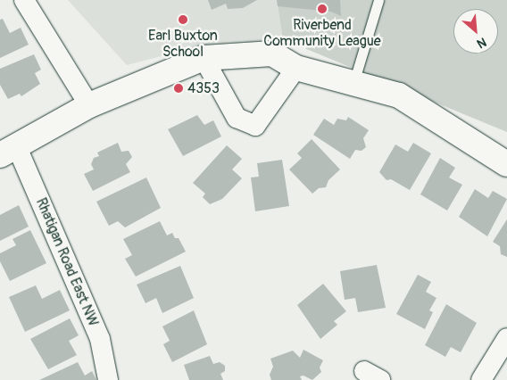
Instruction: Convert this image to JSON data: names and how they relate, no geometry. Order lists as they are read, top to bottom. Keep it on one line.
{"streets":{"street":["Rhatigan Road East NW"]},"places":["Riverbend Community League","Earl Buxton School","4353"],"north":"bottom right"}
